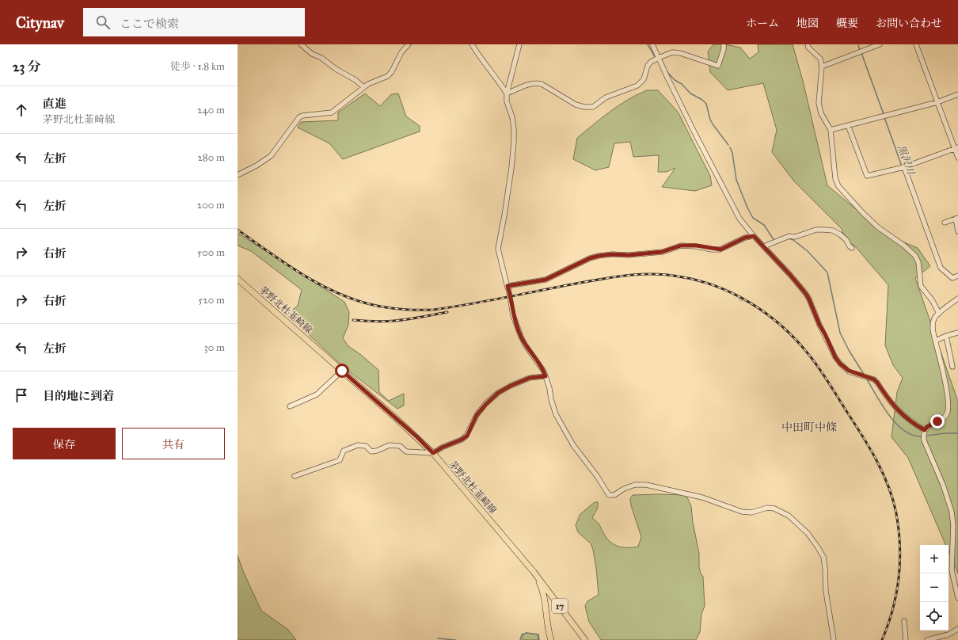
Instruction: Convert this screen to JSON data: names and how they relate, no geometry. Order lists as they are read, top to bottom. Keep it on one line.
{"streets":{"main road":["茅野北杜韮崎線","17"]},"districts":["中田町中條"],"water":["黒沢川"],"page":{"header":"Citynav","search":"ここで検索","nav":["ホーム","地図","概要","お問い合わせ"],"heading":["23 分","徒歩 · 1.8 km"],"list":[["直進","茅野北杜韮崎線","240 m"],["左折","280 m"],["左折","200 m"],["右折","500 m"],["右折","520 m"],["左折","30 m"],"目的地に到着"],"buttons":["保存","共有"],"map_buttons":["+","−"]}}
